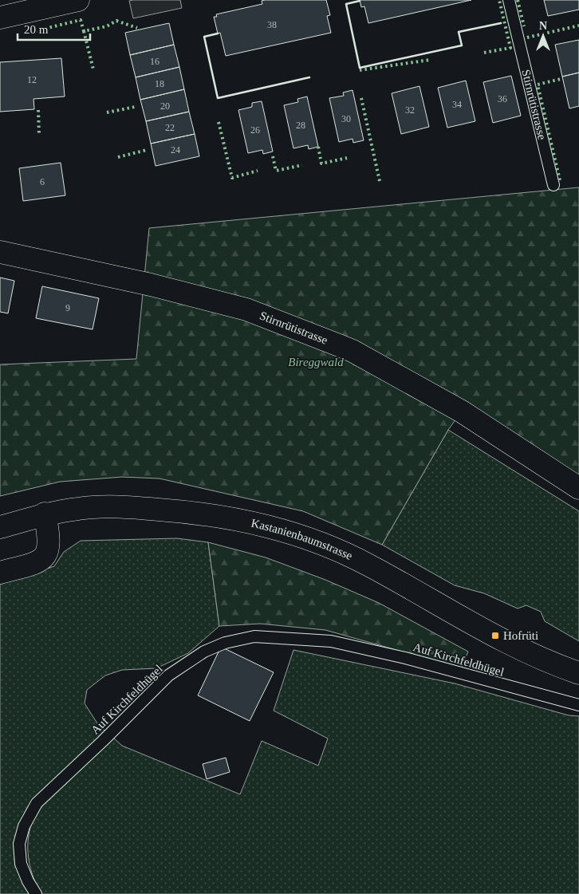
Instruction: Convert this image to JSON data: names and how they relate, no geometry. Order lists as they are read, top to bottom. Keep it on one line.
{"streets":{"street":["Stirnrütistrasse","Kastanienbaumstrasse"],"lane":["Auf Kirchfeldhügel"]},"parks":["Bireggwald"],"places":{"transit":["Hofrüti"]},"house_numbers":["38","16","12","18","36","34","20","32","30","28","22","26","24","6","9"],"scale_bar":"20 m","north":"top"}
